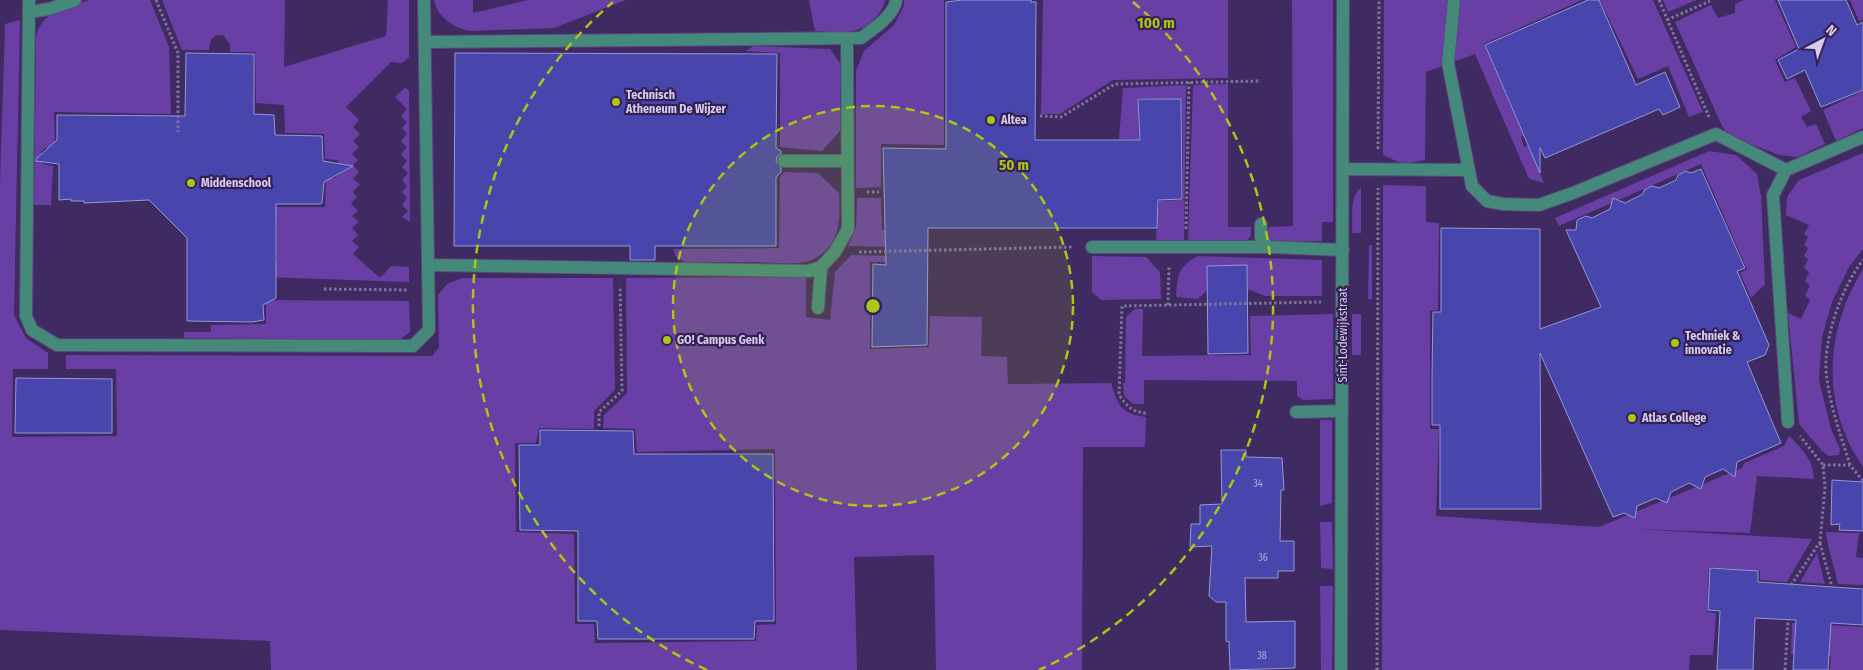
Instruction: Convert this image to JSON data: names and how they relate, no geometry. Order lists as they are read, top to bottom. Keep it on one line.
{"streets":{"street":["Sint-Lodewijkstraat"]},"places":["Technisch Atheneum De Wijzer","Altea","Middenschool","GO! Campus Genk","Techniek & innovatie","Atlas College"],"house_numbers":["34","36","38"],"north":"top right","rings":["100 m","50 m"]}
